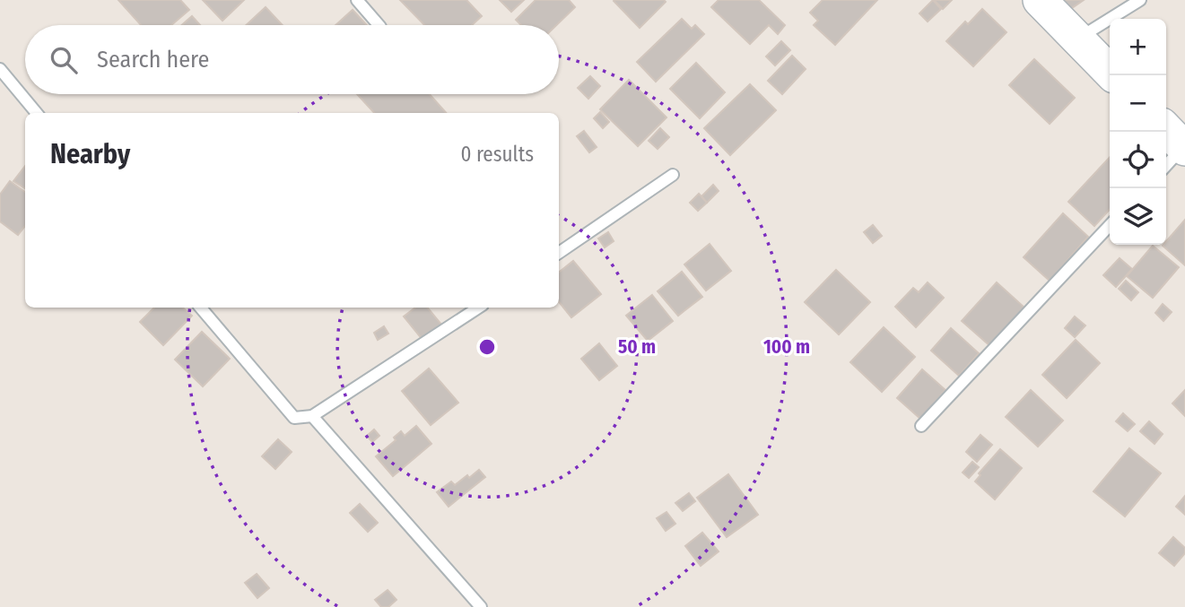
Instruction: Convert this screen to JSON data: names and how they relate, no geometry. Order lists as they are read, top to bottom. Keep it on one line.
{"page":{"map_buttons":["+","−"],"search":"Search here","heading":["Nearby","0 results"]},"rings":["50 m","100 m"]}
